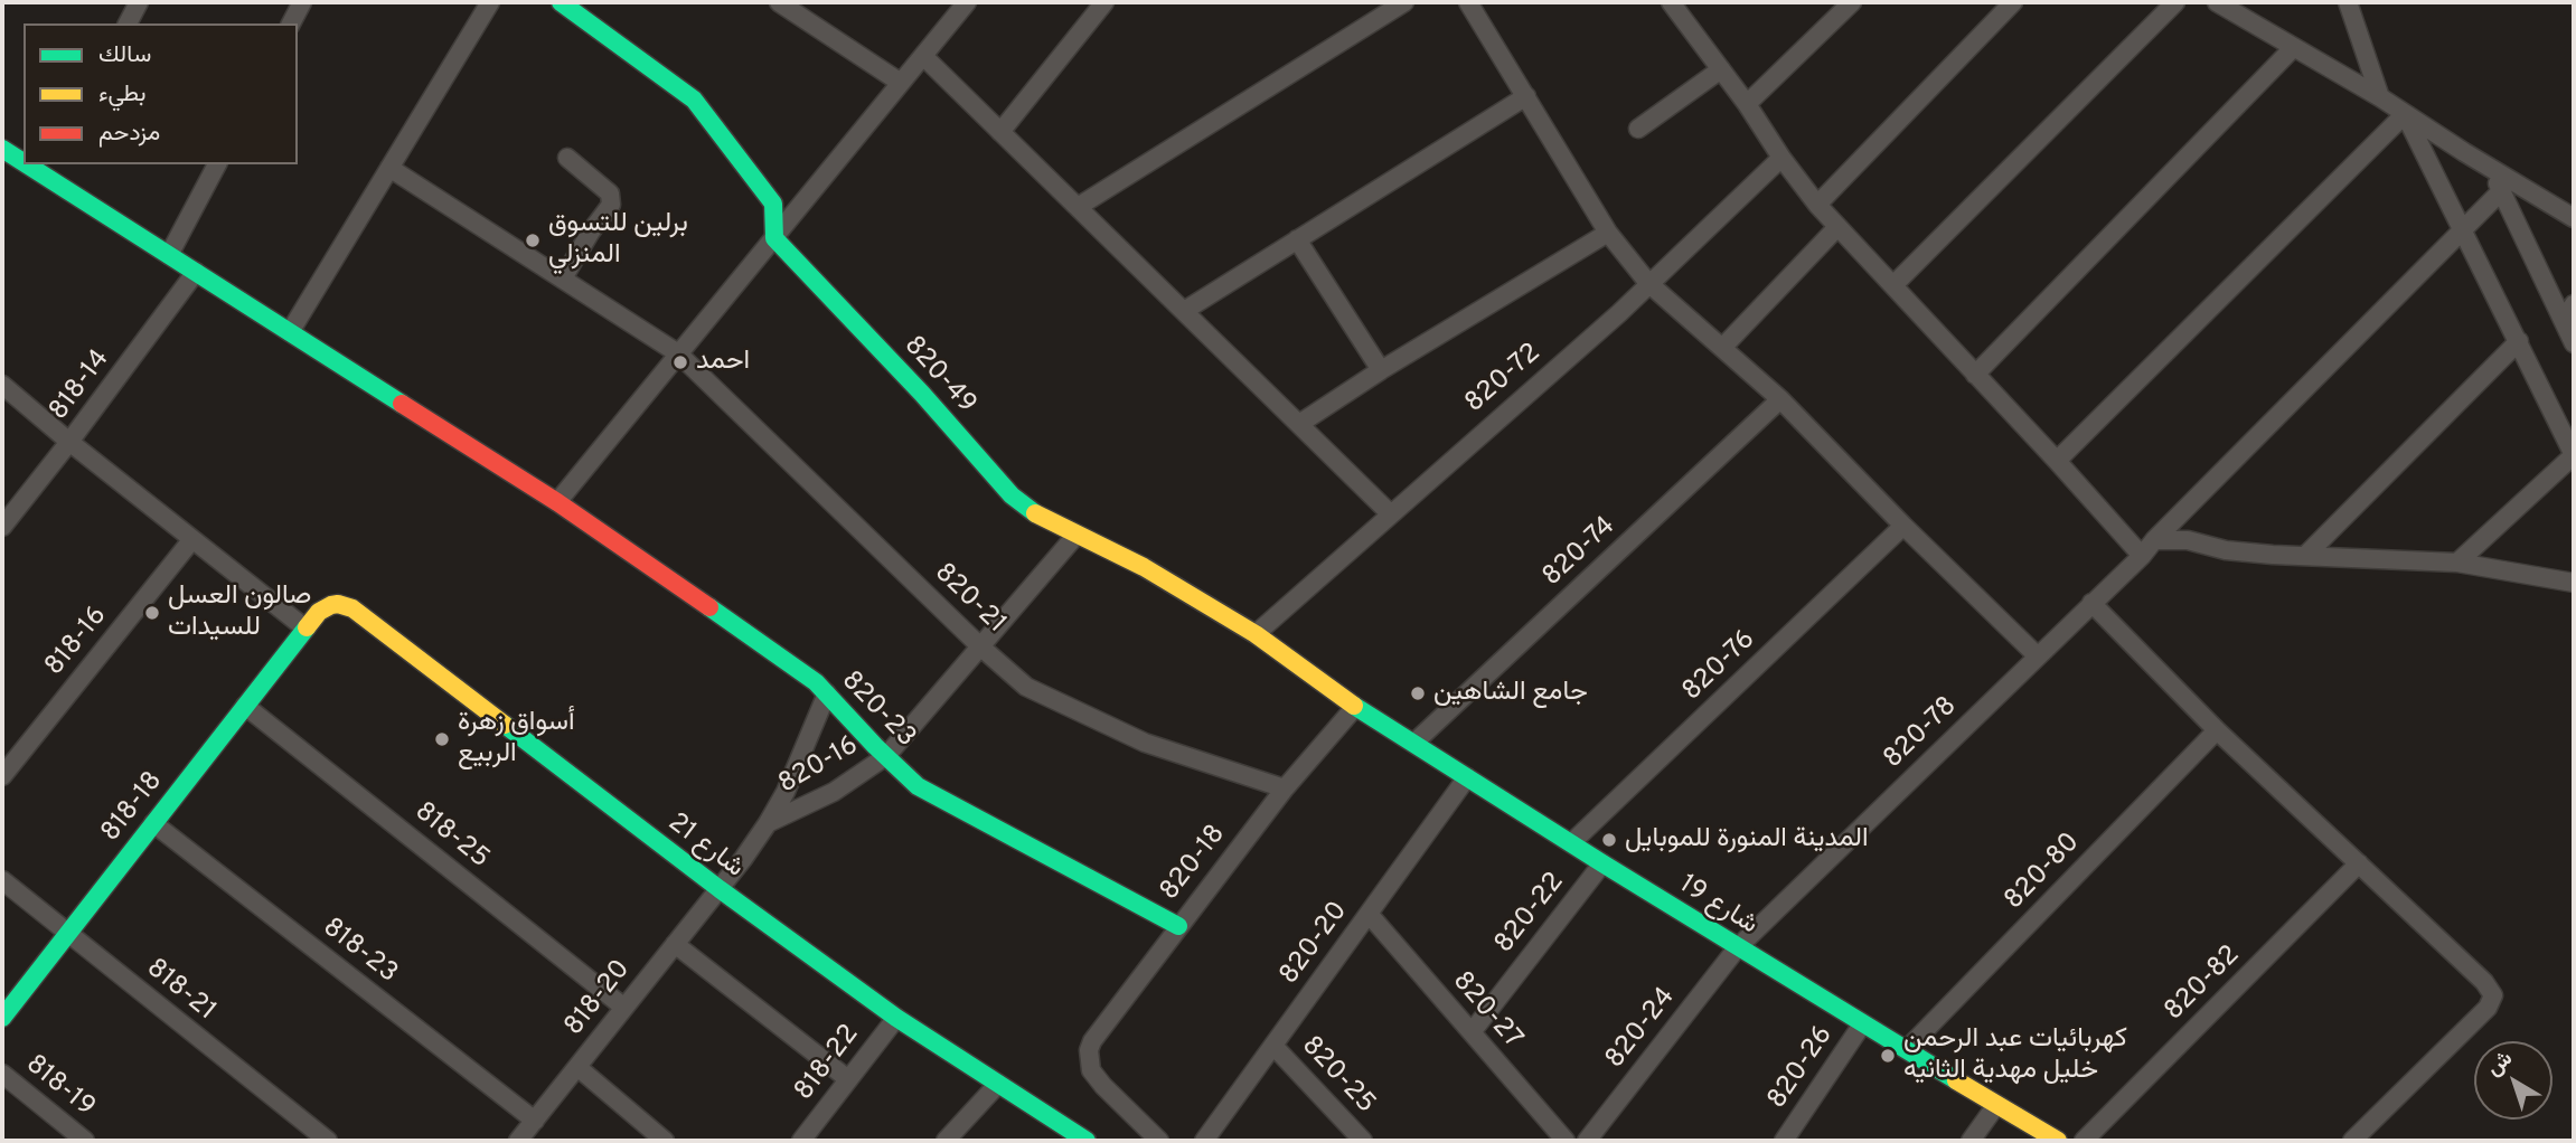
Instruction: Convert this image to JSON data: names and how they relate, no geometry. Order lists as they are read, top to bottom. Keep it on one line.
{"streets":{"street":["820-49","820-72","818-14","820-74","820-21","818-16","820-76","820-23","820-78","820-16","818-18","818-25","شارع 21","820-18","820-80","شارع 19","820-22","820-20","818-23","820-82","818-21","818-20","820-27","820-24","818-22","820-26","820-25","818-19"]},"crossings":[["820-49","820-72"],["820-49","820-16"],["820-49","820-18"],["820-49","شارع 19"],["818-14","820-23"],["820-74","شارع 19"],["820-21","820-16"],["820-21","820-18"],["820-76","شارع 19"],["820-23","820-16"],["820-23","820-18"],["820-23","818-20"],["820-78","شارع 19"],["820-78","820-24"],["820-16","818-20"],["818-18","818-25"],["818-18","شارع 21"],["818-18","818-23"],["818-18","818-21"],["818-25","818-20"],["شارع 21","818-20"],["شارع 21","818-22"],["820-18","شارع 19"],["820-80","شارع 19"],["شارع 19","820-22"],["شارع 19","820-20"],["شارع 19","820-24"],["شارع 19","820-26"],["820-22","820-27"],["820-20","820-27"],["820-20","820-25"],["818-23","818-20"]],"places":["برلين للتسوق المنزلي","احمد","صالون العسل للسيدات","جامع الشاهين","أسواق زهرة الربيع","المدينة المنورة للموبايل","كهربائيات عبد الرحمن خليل مهدية الثانيه"],"legend":["سالك","بطيء","مزدحم"],"north":"top left"}
